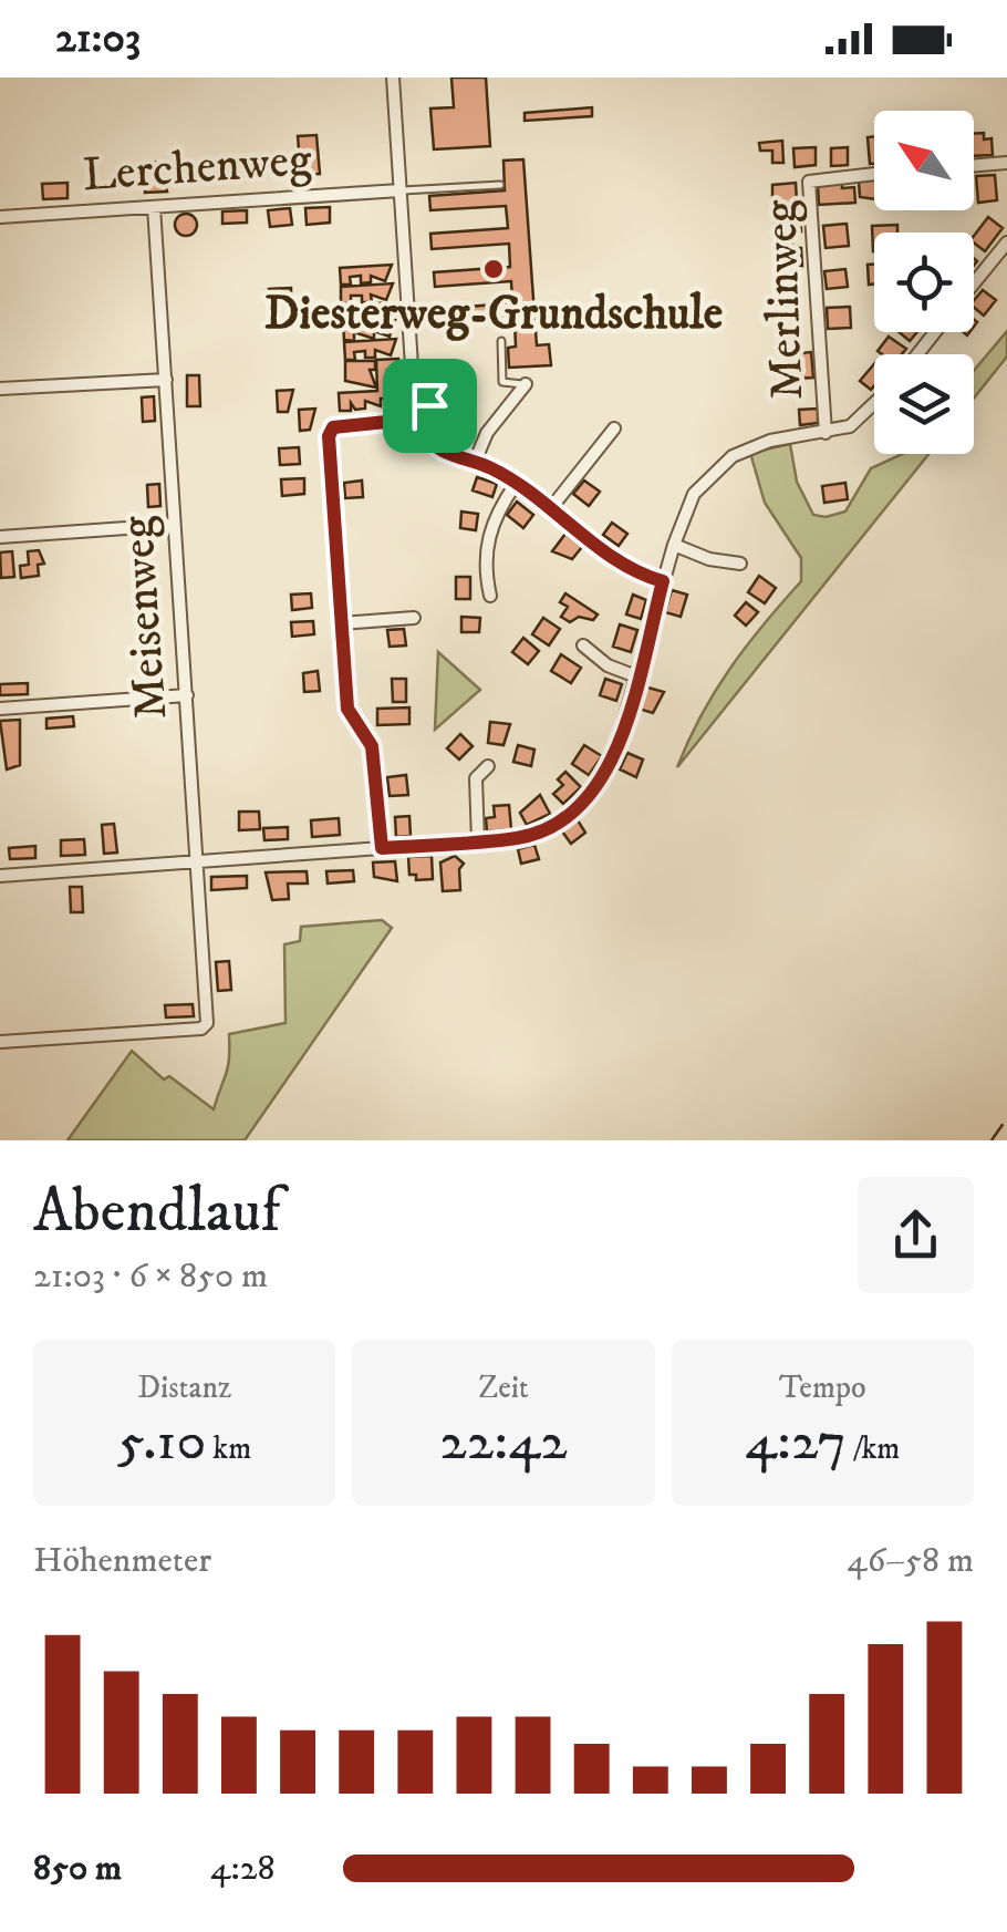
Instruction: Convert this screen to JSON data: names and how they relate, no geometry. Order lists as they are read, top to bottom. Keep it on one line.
{"streets":{"street":["Lerchenweg","Merlinweg","Meisenweg"]},"crossings":[["Lerchenweg","Meisenweg"]],"places":["Diesterweg-Grundschule"],"north":"top left","page":{"status":"21:03","heading":["Abendlauf","21:03 · 6 × 850 m"],"stats":[["Distanz","5.10 km"],["Zeit","22:42"],["Tempo","4:27 /km"]],"chart":["Höhenmeter","46–58 m"],"list":[{"name":"850 m","note":"4:28"}]}}
